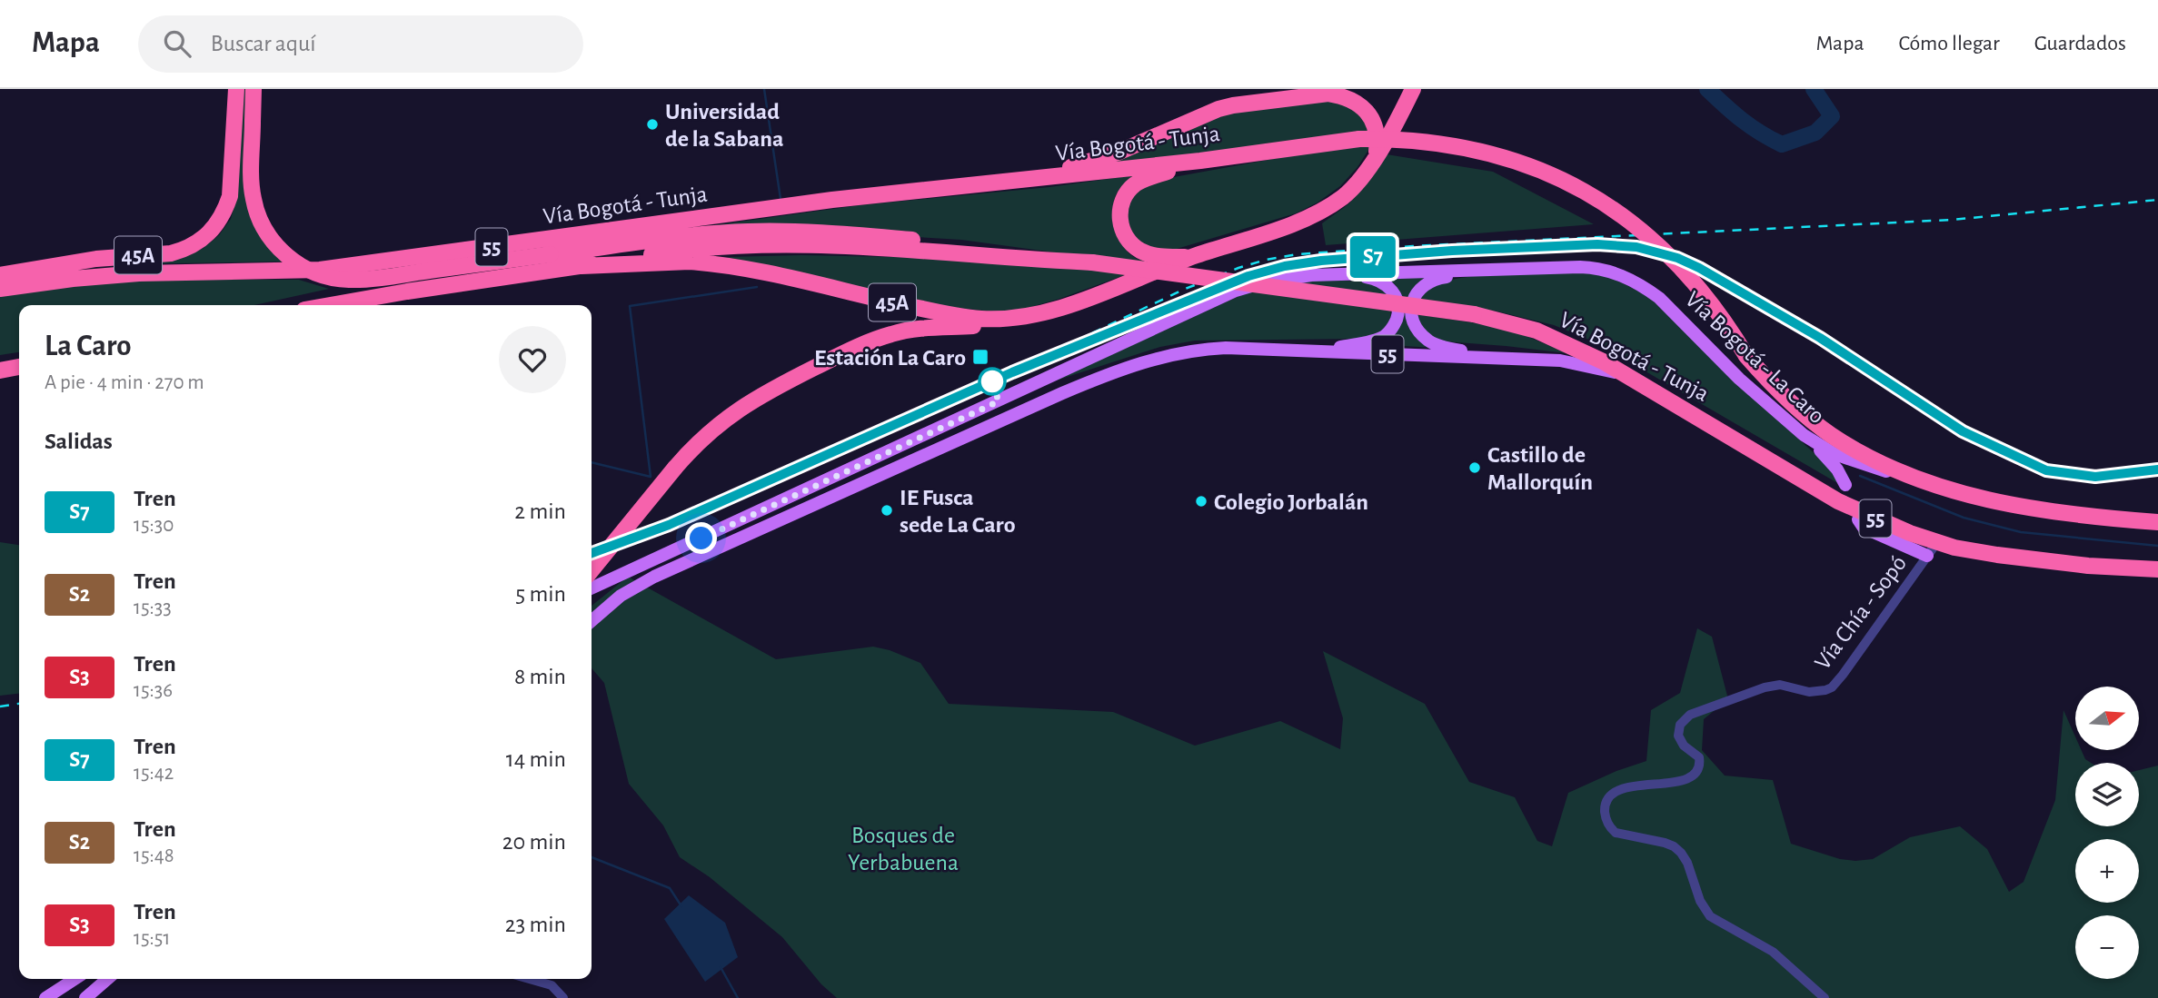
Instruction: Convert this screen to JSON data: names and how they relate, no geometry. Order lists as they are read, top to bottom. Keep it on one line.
{"streets":{"highway":["Vía Bogotá - Tunja","55","45A"],"main road":["Vía Bogotá - La Caro"],"street":["Vía Chía - Sopó"]},"crossings":[["Vía Bogotá - Tunja","55"],["Vía Bogotá - Tunja","45A"],["Vía Bogotá - Tunja","Vía Bogotá - La Caro"],["Vía Bogotá - Tunja","Vía Chía - Sopó"]],"parks":["Bosques de Yerbabuena"],"places":{"other":["Universidad de la Sabana","Castillo de Mallorquín","Colegio Jorbalán","IE Fusca sede La Caro"],"transit":["Estación La Caro"]},"north":"right","page":{"header":"Mapa","search":"Buscar aquí","nav":["Mapa","Cómo llegar","Guardados"],"on_map":"S7","heading":[["La Caro","A pie · 4 min · 270 m"],"Salidas"],"list":[{"mark":"S7","name":"Tren","note":"15:30","value":"2 min"},{"mark":"S2","name":"Tren","note":"15:33","value":"5 min"},{"mark":"S3","name":"Tren","note":"15:36","value":"8 min"},{"mark":"S7","name":"Tren","note":"15:42","value":"14 min"},{"mark":"S2","name":"Tren","note":"15:48","value":"20 min"},{"mark":"S3","name":"Tren","note":"15:51","value":"23 min"}],"map_buttons":["+","−"]}}
